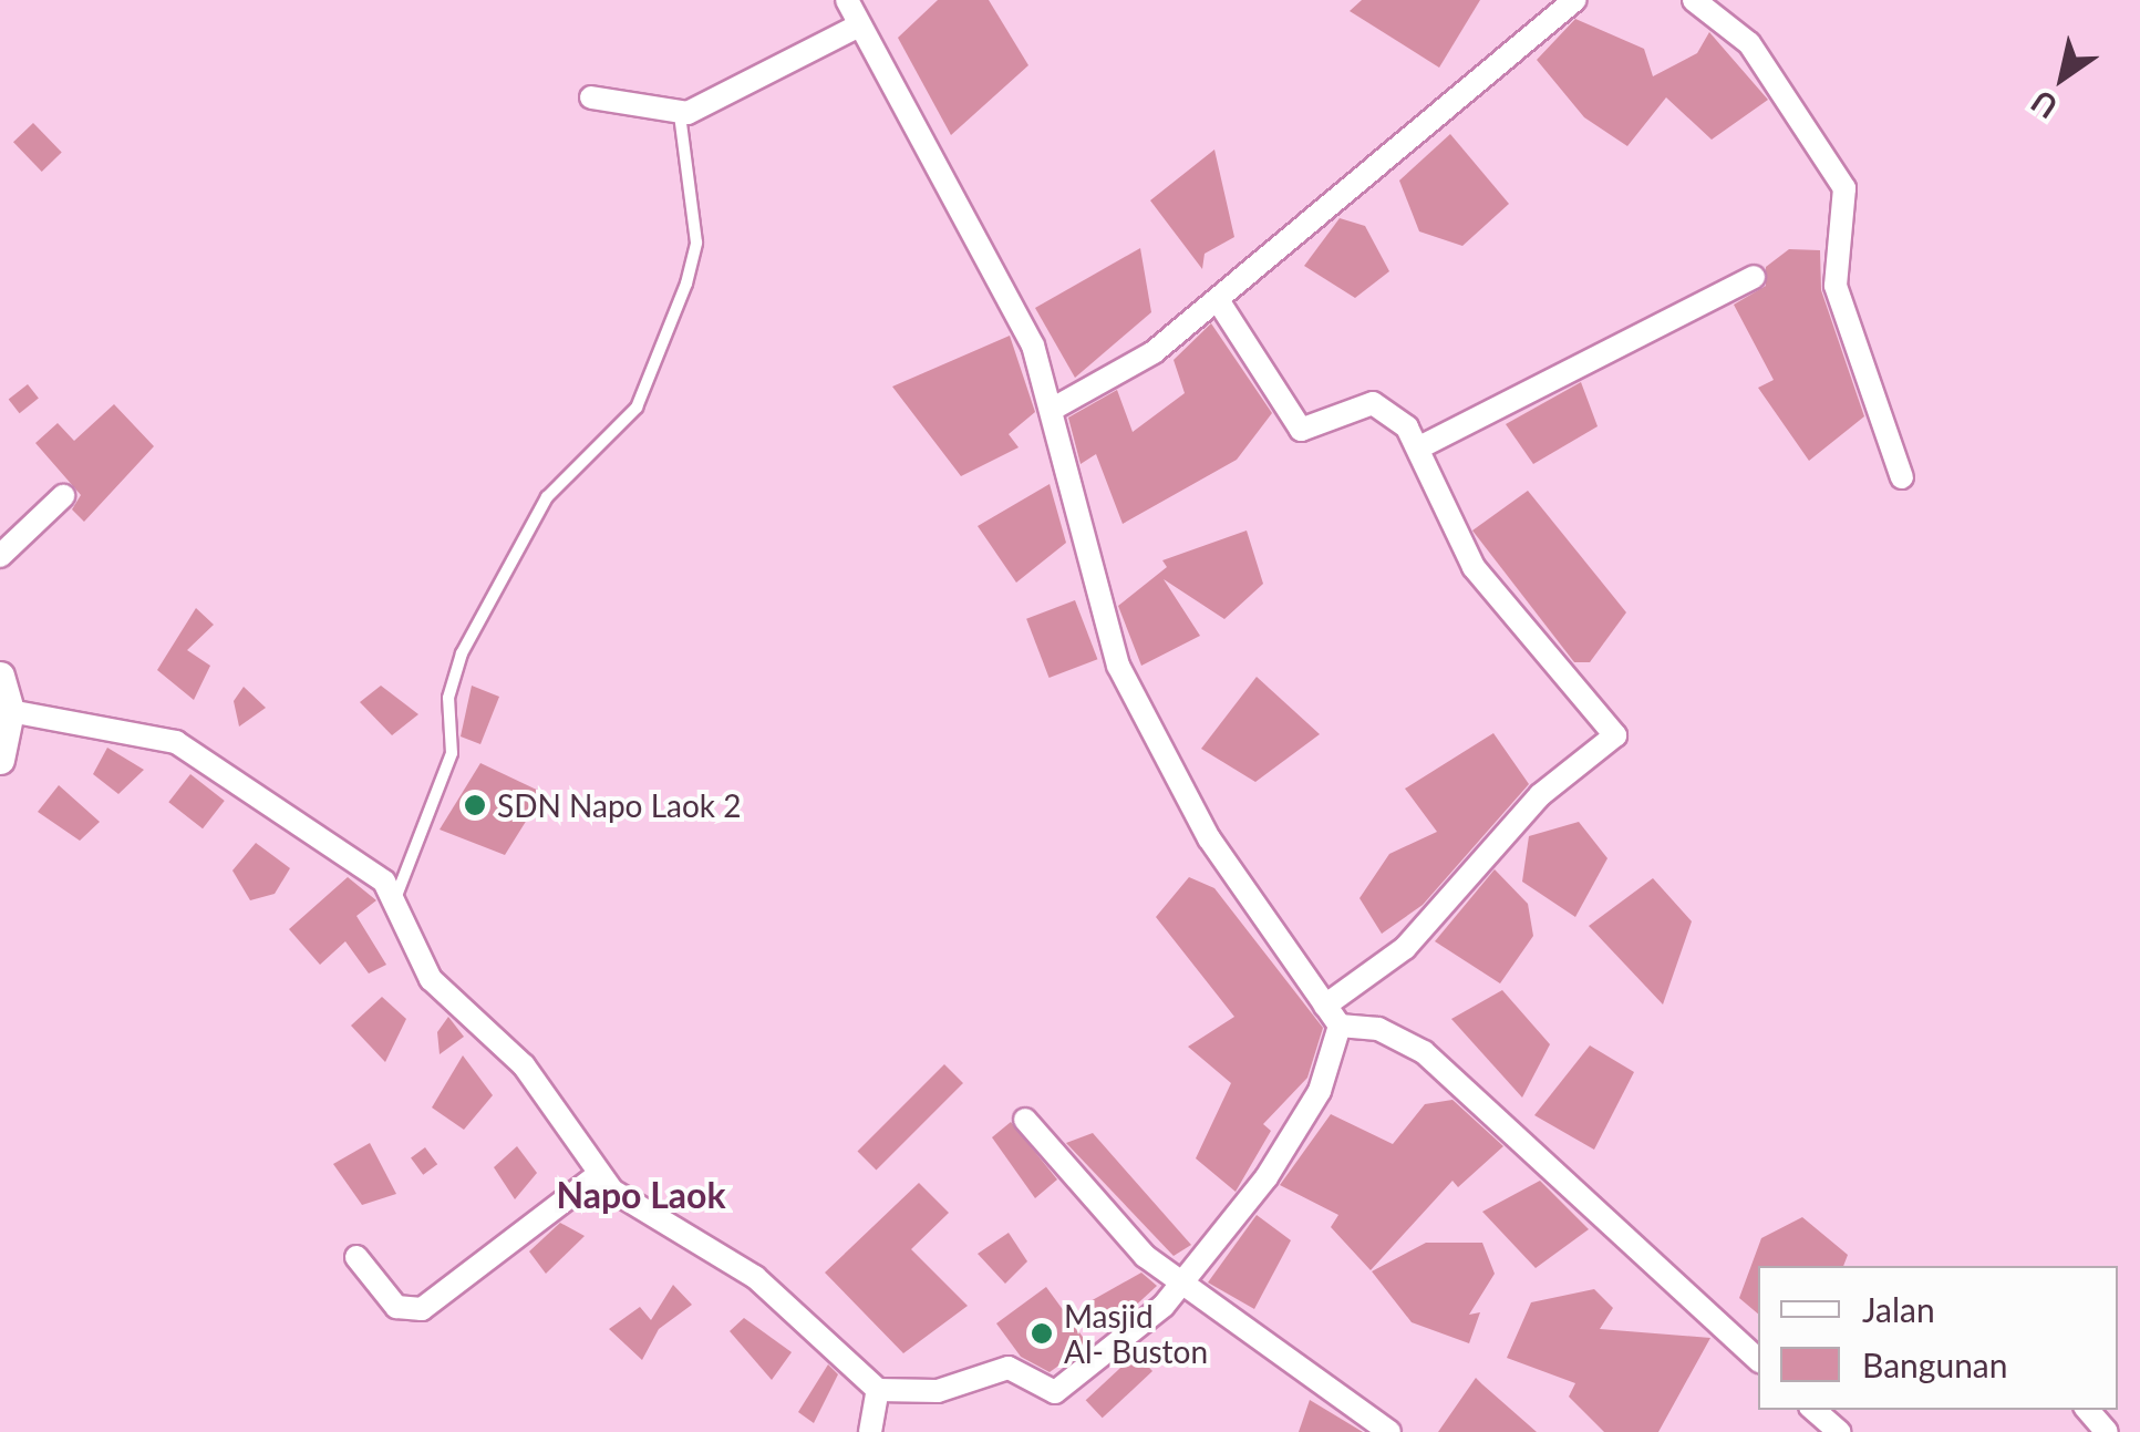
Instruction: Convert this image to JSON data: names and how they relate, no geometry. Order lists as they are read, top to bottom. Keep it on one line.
{"districts":["Napo Laok"],"places":["SDN Napo Laok 2","Masjid Al- Buston"],"legend":["Jalan","Bangunan"],"north":"bottom left"}
